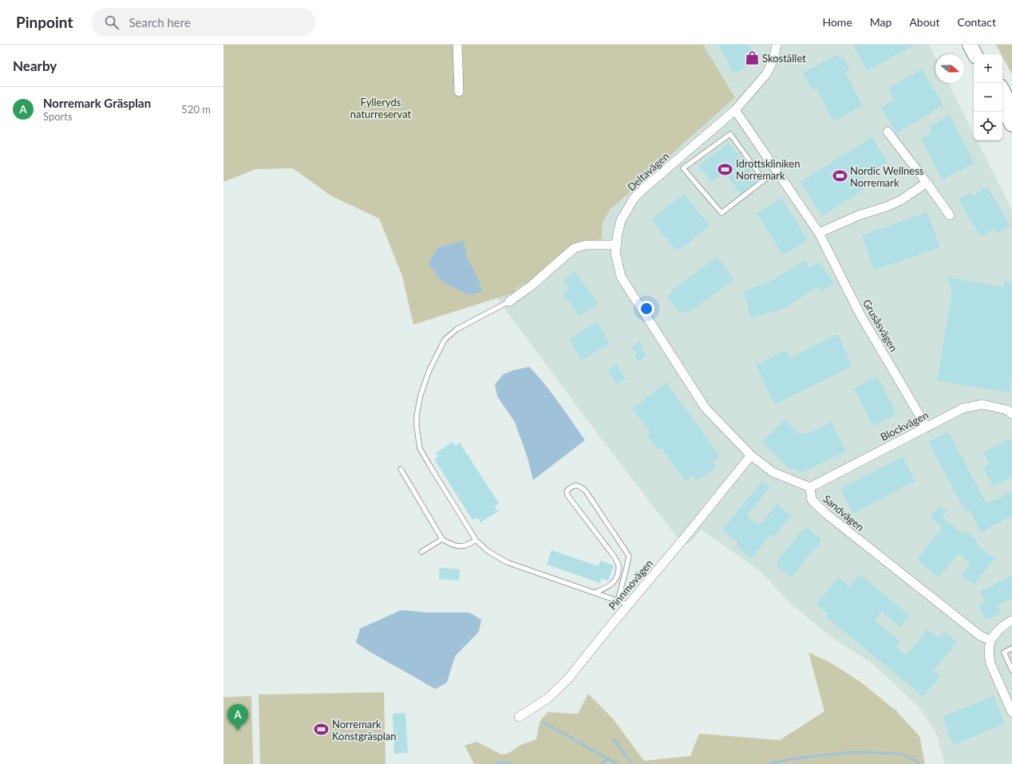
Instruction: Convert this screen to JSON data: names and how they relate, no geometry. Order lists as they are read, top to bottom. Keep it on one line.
{"streets":{"street":["Deltavägen","Grusåsvägen","Blockvägen","Sandvägen","Pinnmovägen"]},"crossings":[["Deltavägen","Grusåsvägen"],["Grusåsvägen","Blockvägen"],["Blockvägen","Sandvägen"]],"parks":["Fylleryds naturreservat"],"places":{"shop":["Skostället"],"sports":["Idrottskliniken Norremark","Nordic Wellness Norremark","Norremark Konstgräsplan"]},"north":"right","page":{"header":"Pinpoint","search":"Search here","nav":["Home","Map","About","Contact"],"heading":"Nearby","map_buttons":["+","−"],"list":[{"mark":"A","name":"Norremark Gräsplan","note":"Sports","value":"520 m"}],"pins":"A"}}
